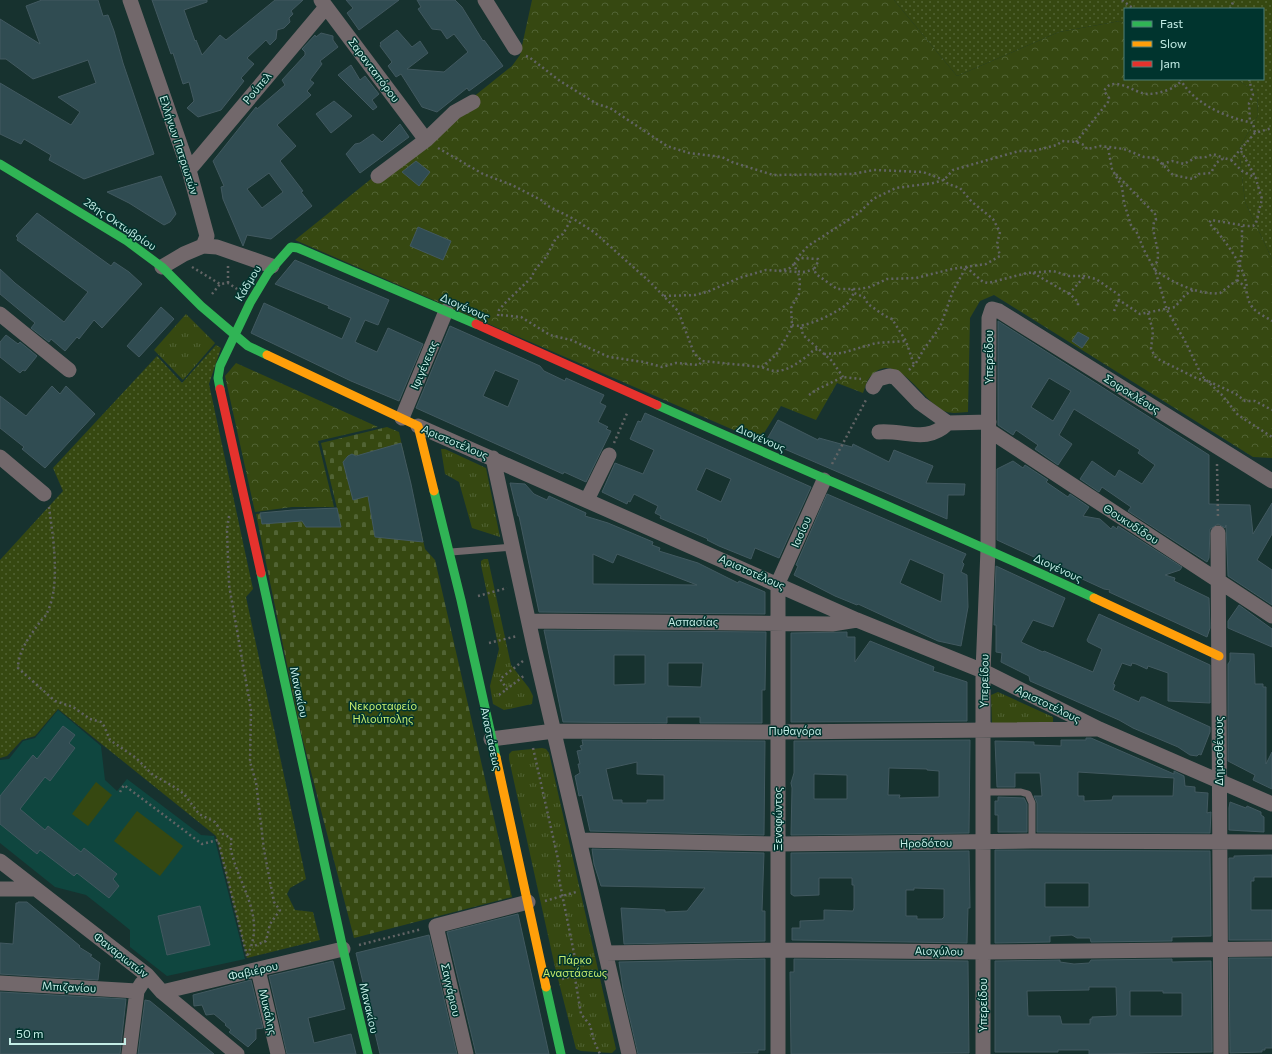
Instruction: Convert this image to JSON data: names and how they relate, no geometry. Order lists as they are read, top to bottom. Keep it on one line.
{"streets":{"street":["Σαρανταπόρου","Ρούπελ","Ελλήνων Πατριωτών","28ης Οκτωβρίου","Κάδμου","Διογένους","Υπερείδου","Ιφιγένειας","Σοφοκλέους","Αριστοτέλους","Θουκυδίδου","Ιασίου","Ασπασίας","Μανακίου","Πυθαγόρα","Αναστάσεως","Δημοσθένους","Ξενοφώντος","Ηροδότου","Αισχύλου","Φαναριωτών","Φαβιέρου","Μπιζανίου","Σαγγάριου","Μυκάλης"]},"crossings":[["Σαρανταπόρου","Ρούπελ"],["Ρούπελ","Ελλήνων Πατριωτών"],["28ης Οκτωβρίου","Κάδμου"],["28ης Οκτωβρίου","Αριστοτέλους"],["28ης Οκτωβρίου","Μανακίου"],["Κάδμου","Διογένους"],["Κάδμου","Αριστοτέλους"],["Κάδμου","Μανακίου"],["Διογένους","Υπερείδου"],["Διογένους","Ιφιγένειας"],["Διογένους","Ιασίου"],["Διογένους","Δημοσθένους"],["Υπερείδου","Σοφοκλέους"],["Υπερείδου","Αριστοτέλους"],["Υπερείδου","Θουκυδίδου"],["Υπερείδου","Πυθαγόρα"],["Υπερείδου","Ηροδότου"],["Υπερείδου","Αισχύλου"],["Ιφιγένειας","Αριστοτέλους"],["Αριστοτέλους","Ιασίου"],["Αριστοτέλους","Ασπασίας"],["Αριστοτέλους","Μανακίου"],["Αριστοτέλους","Πυθαγόρα"],["Αριστοτέλους","Αναστάσεως"],["Αριστοτέλους","Δημοσθένους"],["Αριστοτέλους","Ξενοφώντος"],["Θουκυδίδου","Δημοσθένους"],["Ιασίου","Ξενοφώντος"],["Ασπασίας","Ξενοφώντος"],["Μανακίου","Φαβιέρου"],["Πυθαγόρα","Αναστάσεως"],["Πυθαγόρα","Ξενοφώντος"],["Δημοσθένους","Ηροδότου"],["Δημοσθένους","Αισχύλου"],["Ξενοφώντος","Ηροδότου"],["Ξενοφώντος","Αισχύλου"],["Φαναριωτών","Φαβιέρου"],["Φαβιέρου","Μυκάλης"]],"parks":["Νεκροταφείο Ηλιούπολης","Πάρκο Αναστάσεως"],"legend":["Fast","Slow","Jam"],"scale_bar":"50 m"}
